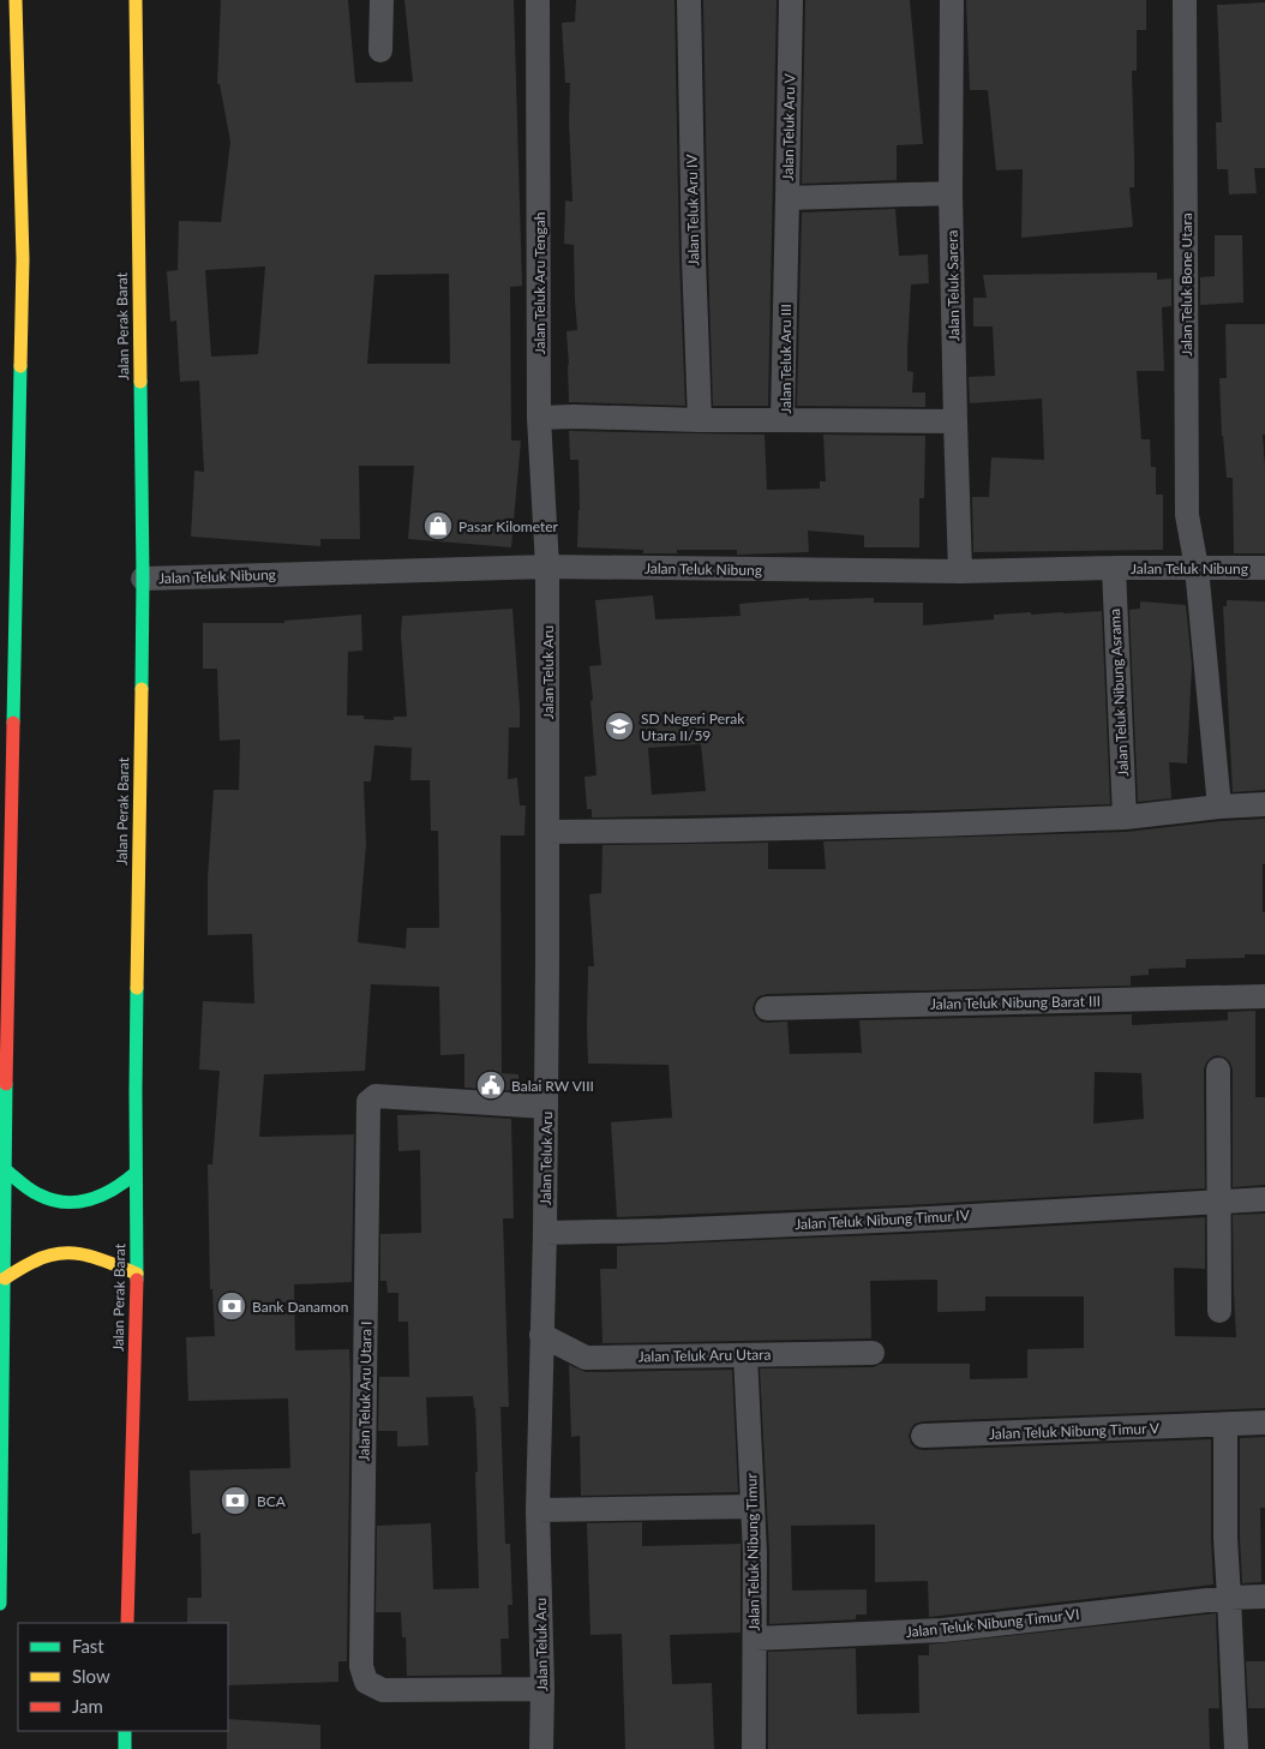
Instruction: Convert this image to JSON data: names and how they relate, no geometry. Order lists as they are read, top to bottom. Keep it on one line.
{"streets":{"highway":["Jalan Perak Barat"],"street":["Jalan Teluk Aru V","Jalan Teluk Aru IV","Jalan Teluk Aru Tengah","Jalan Teluk Bone Utara","Jalan Teluk Sarera","Jalan Teluk Aru III","Jalan Teluk Nibung","Jalan Teluk Aru","Jalan Teluk Nibung Asrama","Jalan Teluk Nibung Barat III","Jalan Teluk Nibung Timur IV","Jalan Teluk Aru Utara","Jalan Teluk Aru Utara I","Jalan Teluk Nibung Timur V","Jalan Teluk Nibung Timur","Jalan Teluk Nibung Timur VI"]},"crossings":[["Jalan Teluk Aru V","Jalan Teluk Sarera"],["Jalan Teluk Aru V","Jalan Teluk Aru III"],["Jalan Teluk Aru Tengah","Jalan Teluk Nibung"],["Jalan Teluk Aru Tengah","Jalan Teluk Aru"],["Jalan Teluk Bone Utara","Jalan Teluk Nibung"],["Jalan Teluk Sarera","Jalan Teluk Aru III"],["Jalan Teluk Sarera","Jalan Teluk Nibung"],["Jalan Perak Barat","Jalan Teluk Nibung"],["Jalan Teluk Nibung","Jalan Teluk Aru"],["Jalan Teluk Nibung","Jalan Teluk Nibung Asrama"],["Jalan Teluk Aru","Jalan Teluk Nibung Timur IV"],["Jalan Teluk Aru","Jalan Teluk Aru Utara"],["Jalan Teluk Aru","Jalan Teluk Aru Utara I"],["Jalan Teluk Aru Utara","Jalan Teluk Nibung Timur"],["Jalan Teluk Nibung Timur","Jalan Teluk Nibung Timur VI"]],"places":{"shop":["Pasar Kilometer"],"school or university":["SD Negeri Perak Utara II/59"],"public building":["Balai RW VIII"],"bank":["Bank Danamon","BCA"]},"legend":["Fast","Slow","Jam"]}
